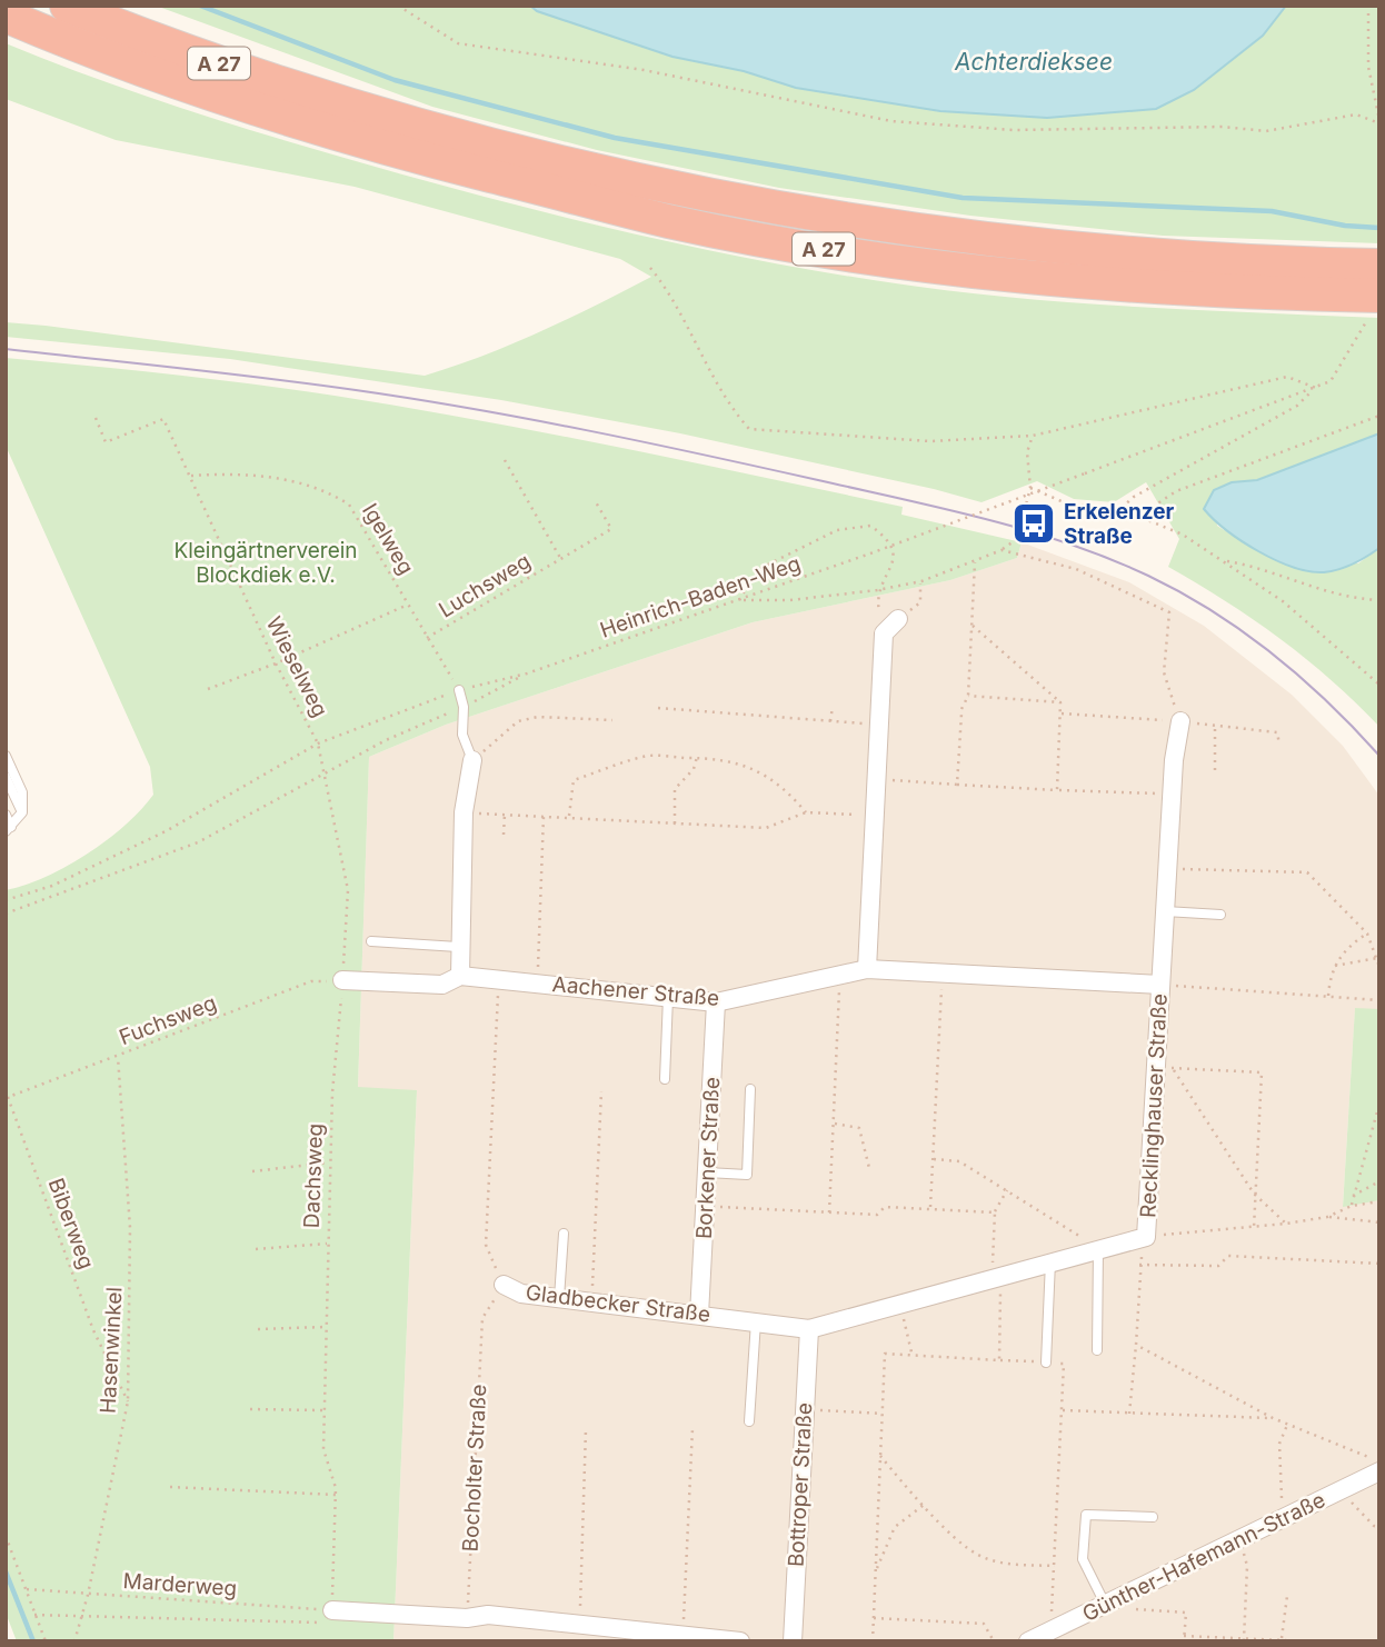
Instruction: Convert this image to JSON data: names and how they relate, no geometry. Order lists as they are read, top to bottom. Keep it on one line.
{"streets":{"highway":["A 27"],"street":["Aachener Straße","Recklinghauser Straße","Borkener Straße","Gladbecker Straße","Bottroper Straße","Günther-Hafemann-Straße"],"path":["Igelweg","Luchsweg","Heinrich-Baden-Weg","Wieselweg","Fuchsweg","Dachsweg","Biberweg","Hasenwinkel","Bocholter Straße","Marderweg"]},"crossings":[["A 27","Heinrich-Baden-Weg"],["Igelweg","Luchsweg"],["Igelweg","Heinrich-Baden-Weg"],["Igelweg","Wieselweg"],["Heinrich-Baden-Weg","Wieselweg"],["Heinrich-Baden-Weg","Dachsweg"],["Wieselweg","Dachsweg"],["Aachener Straße","Fuchsweg"],["Aachener Straße","Recklinghauser Straße"],["Aachener Straße","Borkener Straße"],["Aachener Straße","Dachsweg"],["Aachener Straße","Gladbecker Straße"],["Fuchsweg","Dachsweg"],["Fuchsweg","Biberweg"],["Fuchsweg","Hasenwinkel"],["Recklinghauser Straße","Gladbecker Straße"],["Recklinghauser Straße","Bottroper Straße"],["Borkener Straße","Gladbecker Straße"],["Dachsweg","Marderweg"],["Biberweg","Hasenwinkel"],["Gladbecker Straße","Bocholter Straße"],["Gladbecker Straße","Bottroper Straße"],["Hasenwinkel","Marderweg"]],"water":["Achterdieksee"],"parks":["Kleingärtnerverein Blockdiek e.V."],"places":{"bus stop":["Erkelenzer Straße"]}}
